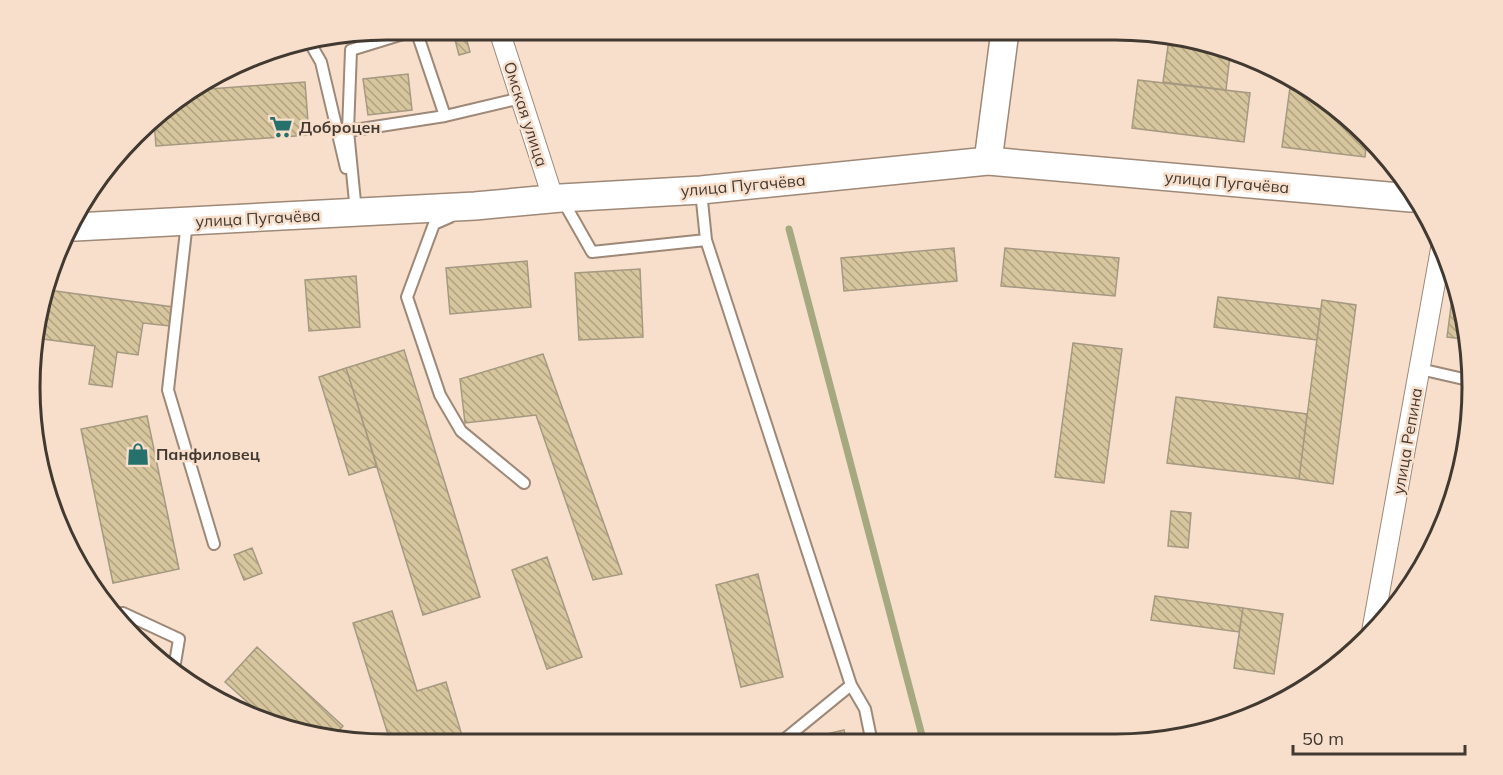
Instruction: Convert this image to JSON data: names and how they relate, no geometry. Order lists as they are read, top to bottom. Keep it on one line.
{"streets":{"main road":["улица Пугачёва"],"street":["Омская улица","улица Репина"]},"crossings":[["Омская улица","улица Пугачёва"]],"places":{"supermarket":["Доброцен"],"shop":["Панфиловец"]},"scale_bar":"50 m"}
